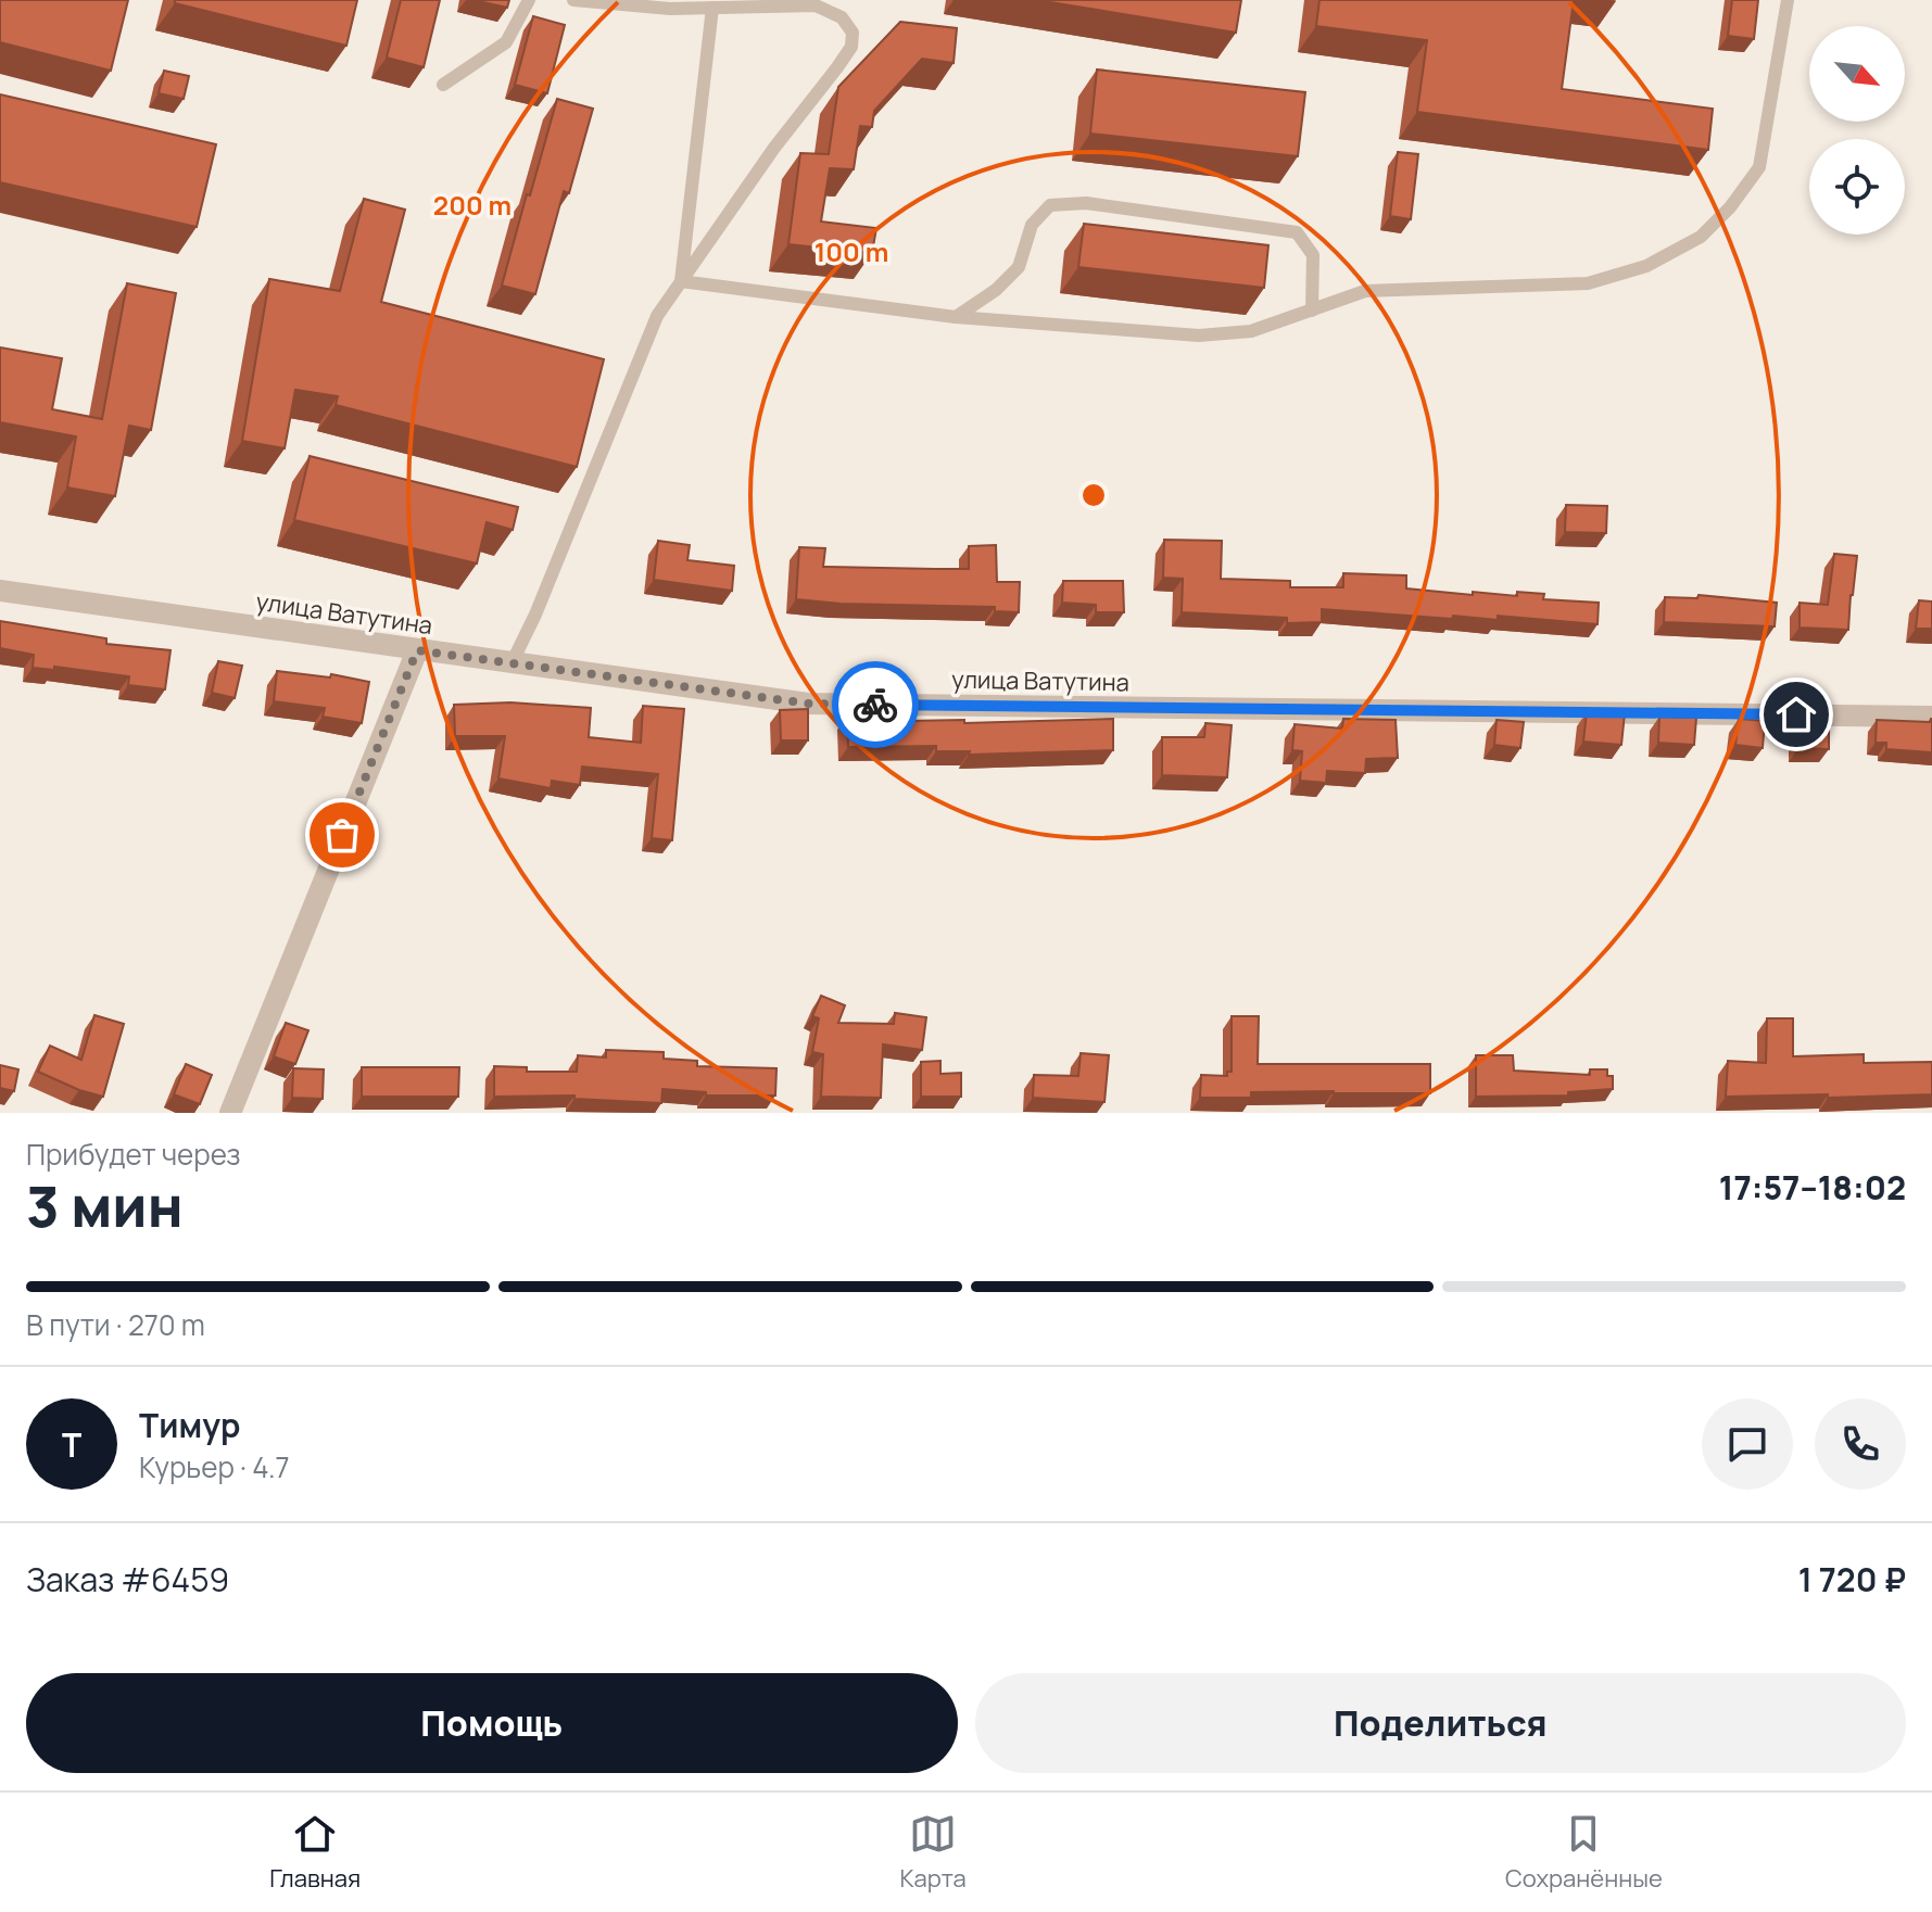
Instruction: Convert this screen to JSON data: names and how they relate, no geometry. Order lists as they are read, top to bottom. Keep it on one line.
{"streets":{"street":["улица Ватутина"]},"north":"bottom right","page":{"heading":["3 мин","Прибудет через","17:57–18:02"],"panel":["Тимур","Курьер · 4.7","Заказ #6459","1 720 ₽"],"bar":"В пути · 270 m","round":"Т","buttons":["Помощь","Поделиться"],"tabs":["Главная","Карта","Сохранённые"]},"rings":["200 m","100 m"]}
